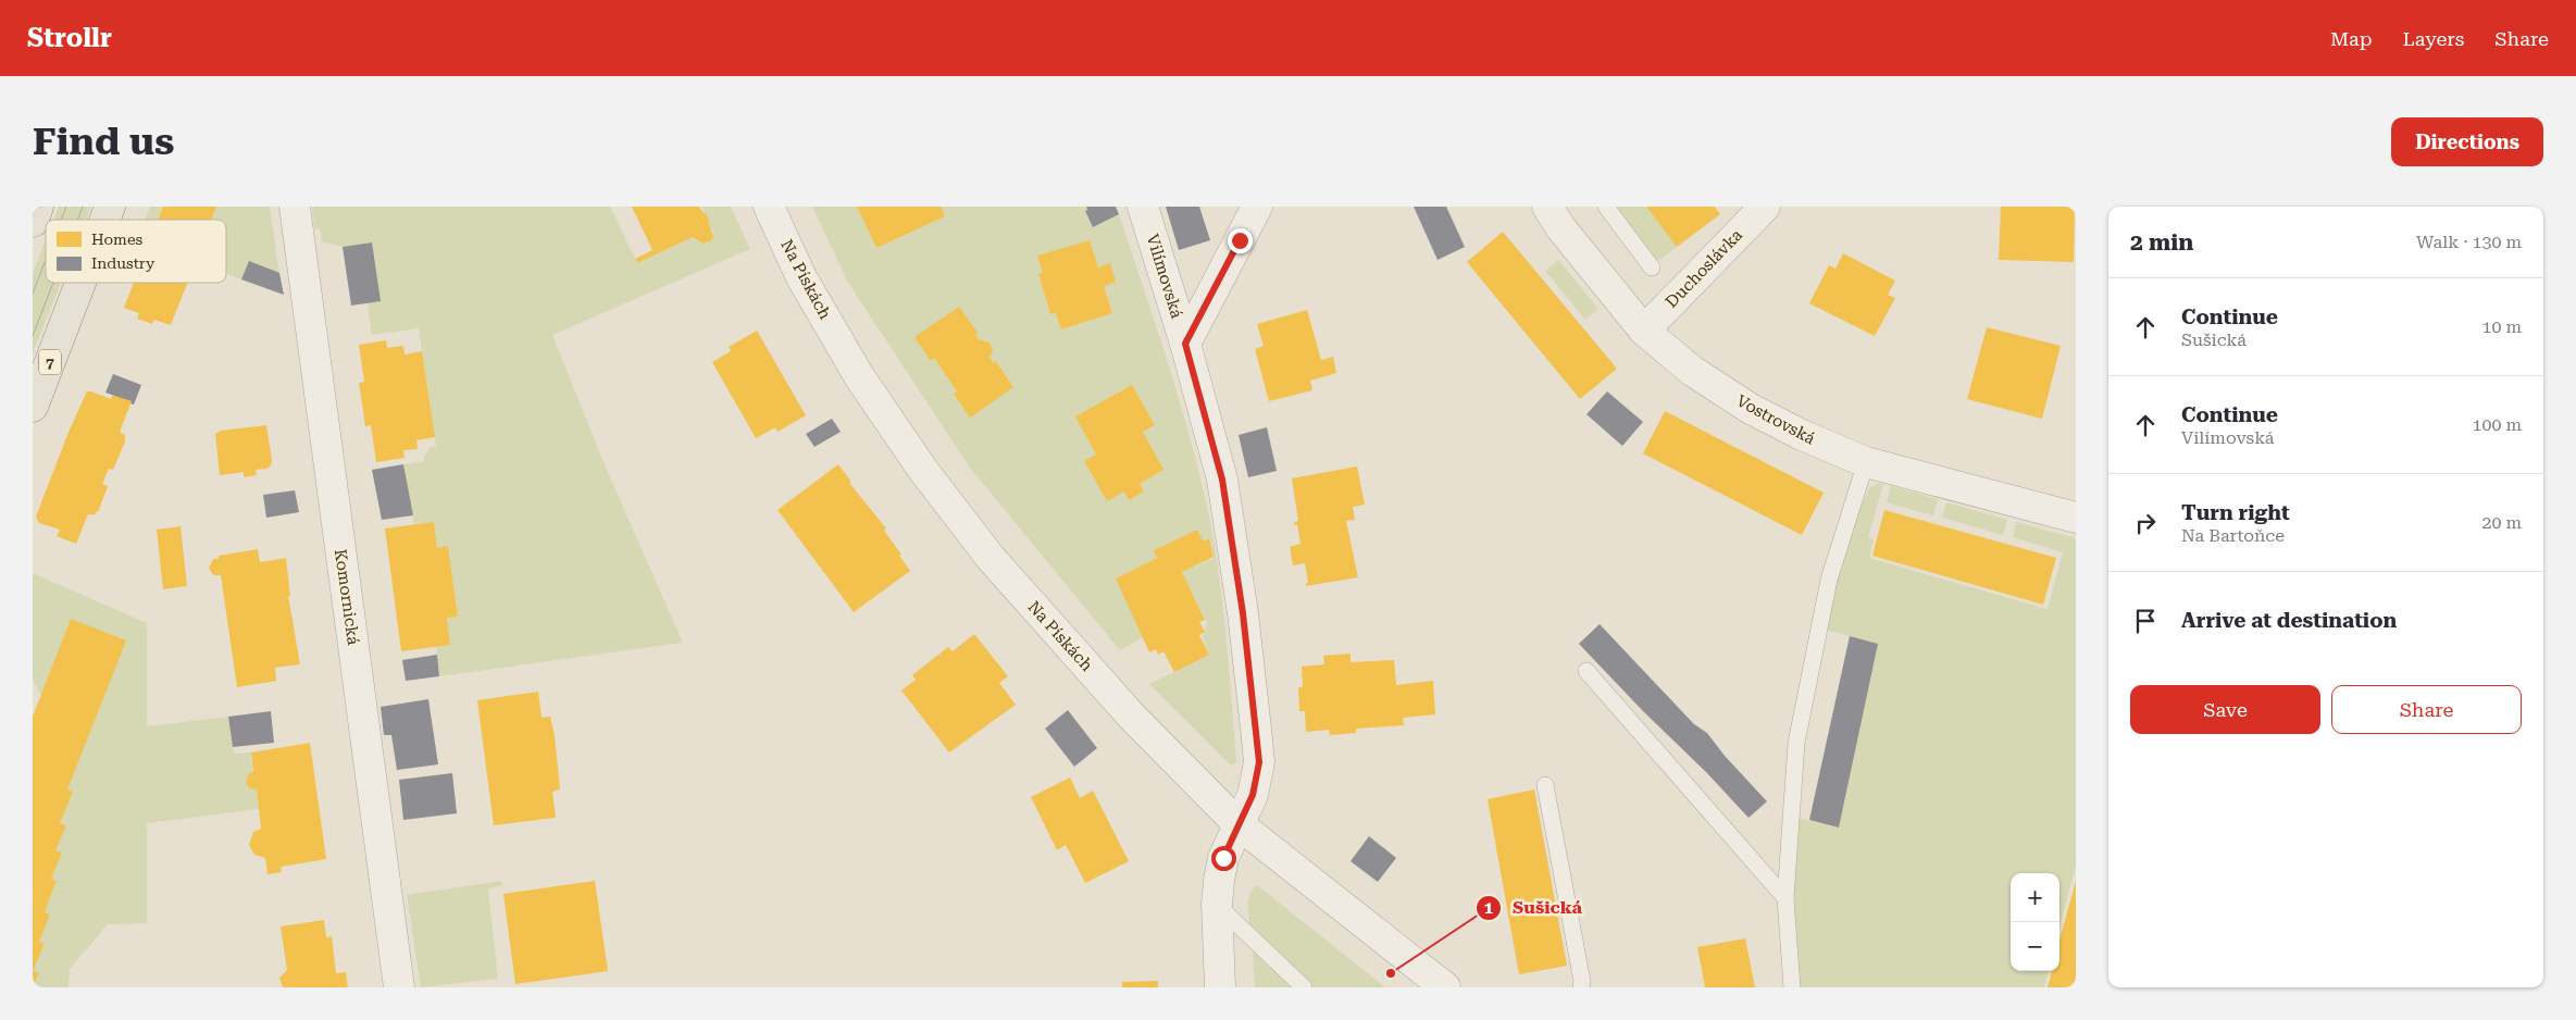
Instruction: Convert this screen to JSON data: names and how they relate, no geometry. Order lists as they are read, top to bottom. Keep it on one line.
{"streets":{"main road":["7"],"street":["Duchoslávka","Vilímovská","Na Pískách","Vostrovská","Komornická"]},"crossings":[["Duchoslávka","Vostrovská"],["Vilímovská","Na Pískách"]],"places":["Sušická"],"legend":["Homes","Industry"],"page":{"header":"Strollr","nav":["Map","Layers","Share"],"buttons":["Directions",["Save","Share"]],"title":"Find us","heading":["2 min","Walk · 130 m"],"list":[["Continue","Sušická","10 m"],["Continue","Vilímovská","100 m"],["Turn right","Na Bartoňce","20 m"],"Arrive at destination"],"map_buttons":["+","−"]}}
